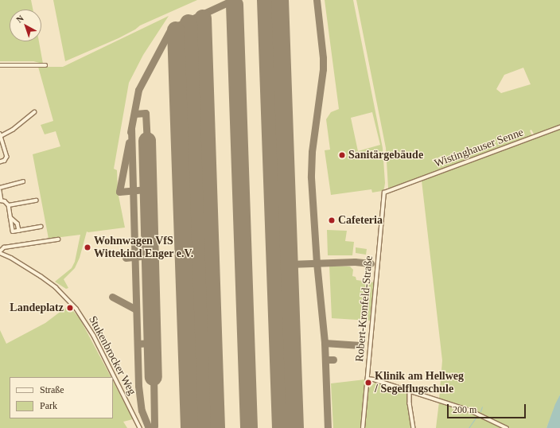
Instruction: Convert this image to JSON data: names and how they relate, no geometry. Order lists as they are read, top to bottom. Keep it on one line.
{"streets":{"street":["Wistinghauser Senne","Robert-Kronfeld-Straße","Stukenbrocker Weg"]},"crossings":[["Wistinghauser Senne","Robert-Kronfeld-Straße"]],"places":["Sanitärgebäude","Cafeteria","Wohnwagen VfS Wittekind Enger e.V.","Landeplatz","Klinik am Hellweg / Segelflugschule"],"legend":["Straße","Park"],"scale_bar":"200 m","north":"top left"}
